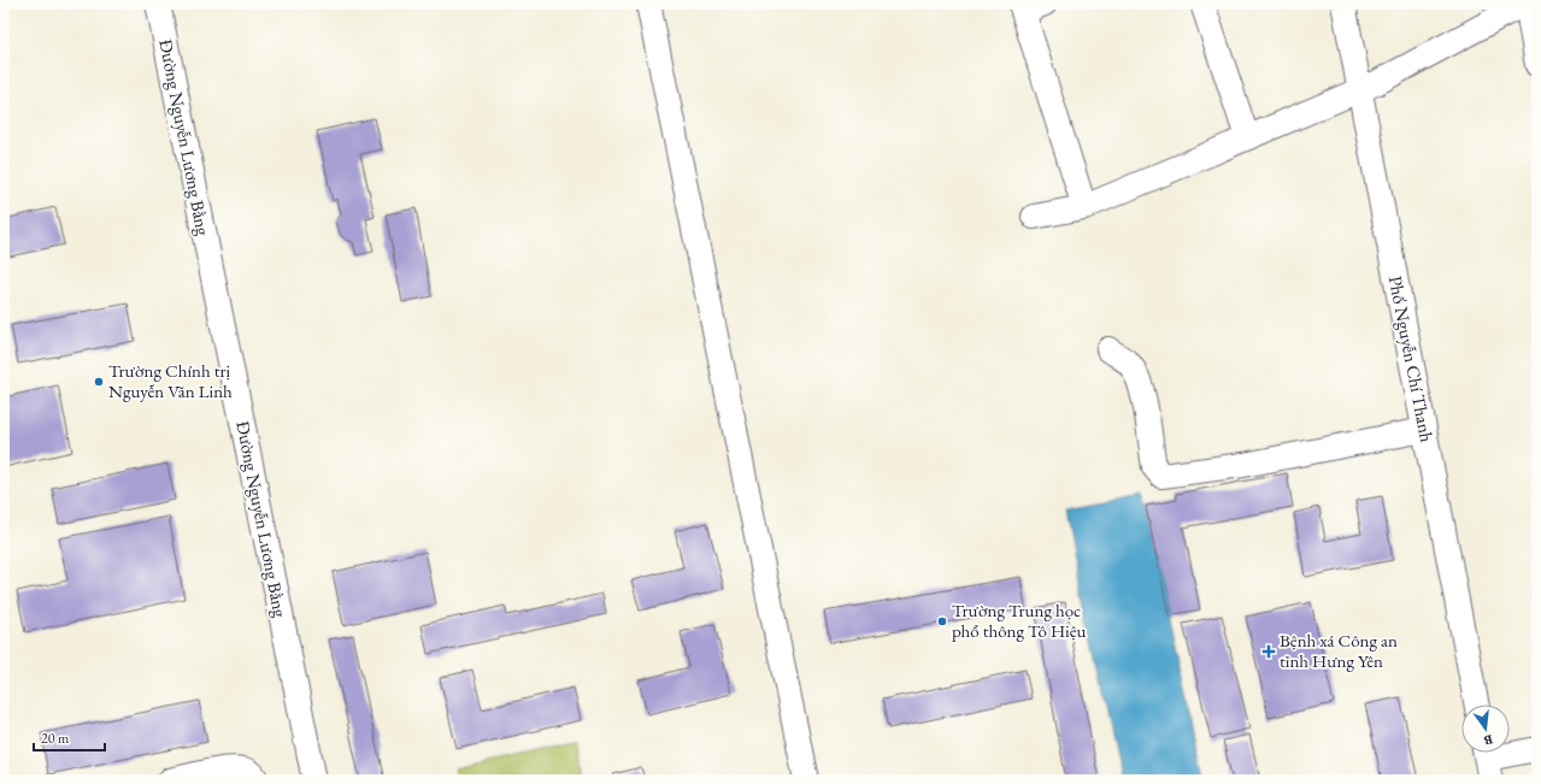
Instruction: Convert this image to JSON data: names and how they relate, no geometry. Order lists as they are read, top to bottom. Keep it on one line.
{"streets":{"street":["Đường Nguyễn Lương Bằng","Phố Nguyễn Chí Thanh"]},"places":{"other":["Trường Chính trị Nguyễn Văn Linh","Trường Trung học phổ thông Tô Hiệu"],"health":["Bệnh xá Công an tỉnh Hưng Yên"]},"scale_bar":"20 m","north":"bottom"}
